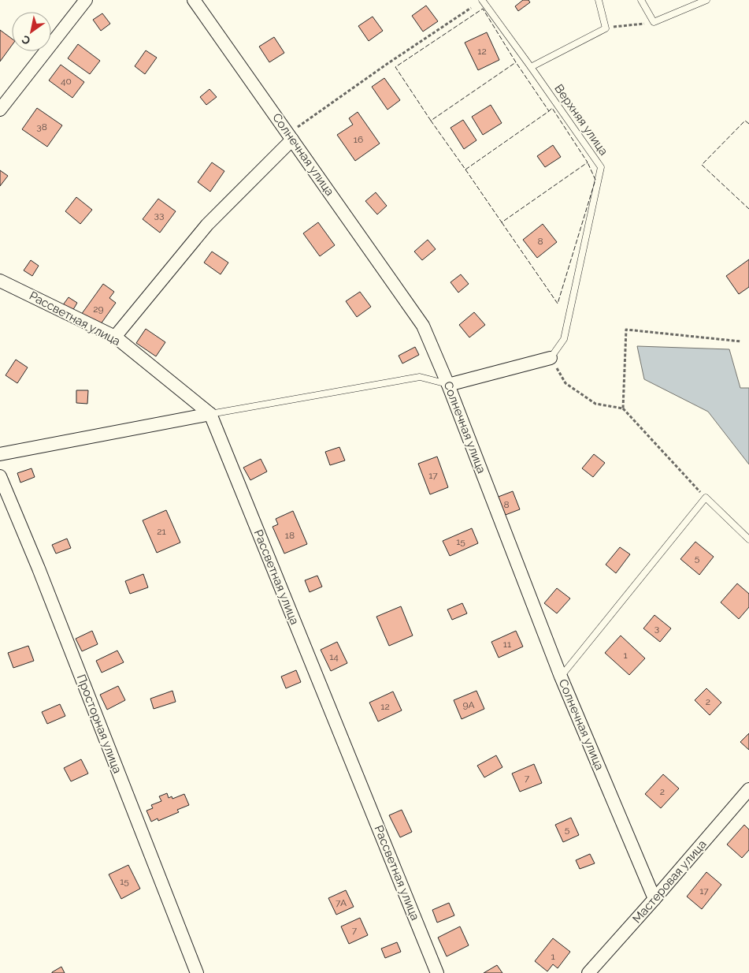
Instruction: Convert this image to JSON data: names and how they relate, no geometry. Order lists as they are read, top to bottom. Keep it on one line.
{"streets":{"street":["Солнечная улица","Рассветная улица","Просторная улица","Мастеровая улица"],"lane":["Верхняя улица"]},"crossings":[["Солнечная улица","Мастеровая улица"]],"house_numbers":["12","40","38","16","33","8","29","17","8","21","18","15","5","3","11","1","14","2","9А","12","7","2","5","15","17","7А","7","1"],"north":"bottom left"}
